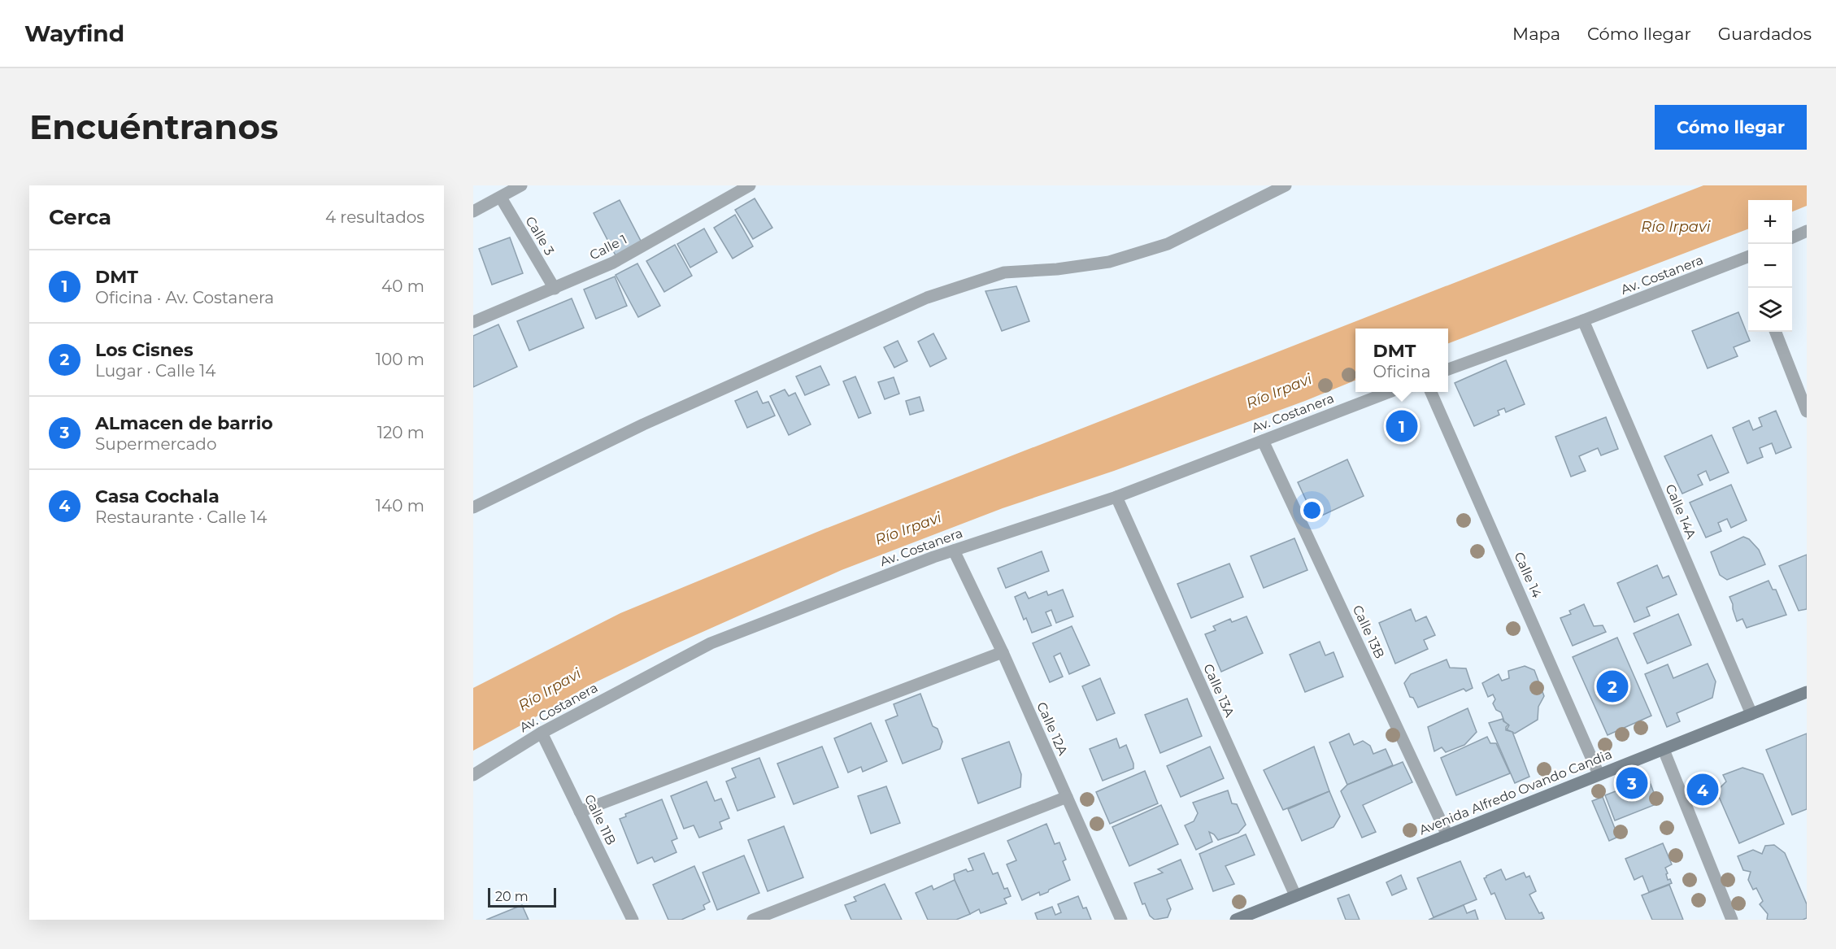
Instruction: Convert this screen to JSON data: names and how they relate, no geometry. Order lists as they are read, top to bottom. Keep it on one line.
{"streets":{"main road":["Avenida Alfredo Ovando Candia"],"street":["Calle 3","Calle 1","Av. Costanera","Calle 14A","Calle 14","Calle 13B","Calle 13A","Calle 12A","Calle 11B"]},"crossings":[["Calle 3","Calle 1"],["Av. Costanera","Calle 14A"],["Av. Costanera","Calle 13B"],["Av. Costanera","Calle 13A"],["Av. Costanera","Calle 12A"],["Av. Costanera","Calle 11B"],["Calle 14A","Avenida Alfredo Ovando Candia"],["Calle 14","Avenida Alfredo Ovando Candia"],["Calle 13B","Avenida Alfredo Ovando Candia"],["Calle 13A","Avenida Alfredo Ovando Candia"]],"water":["Río Irpavi"],"scale_bar":"20 m","page":{"header":"Wayfind","nav":["Mapa","Cómo llegar","Guardados"],"buttons":"Cómo llegar","title":"Encuéntranos","heading":["Cerca","4 resultados"],"map_buttons":["+","−"],"list":[{"mark":"1","name":"DMT","note":"Oficina · Av. Costanera","value":"40 m"},{"mark":"2","name":"Los Cisnes","note":"Lugar · Calle 14","value":"100 m"},{"mark":"3","name":"ALmacen de barrio","note":"Supermercado","value":"120 m"},{"mark":"4","name":"Casa Cochala","note":"Restaurante · Calle 14","value":"140 m"}],"popup":["DMT","Oficina"],"pins":["1","2","3","4"],"scale":"20 m"}}
